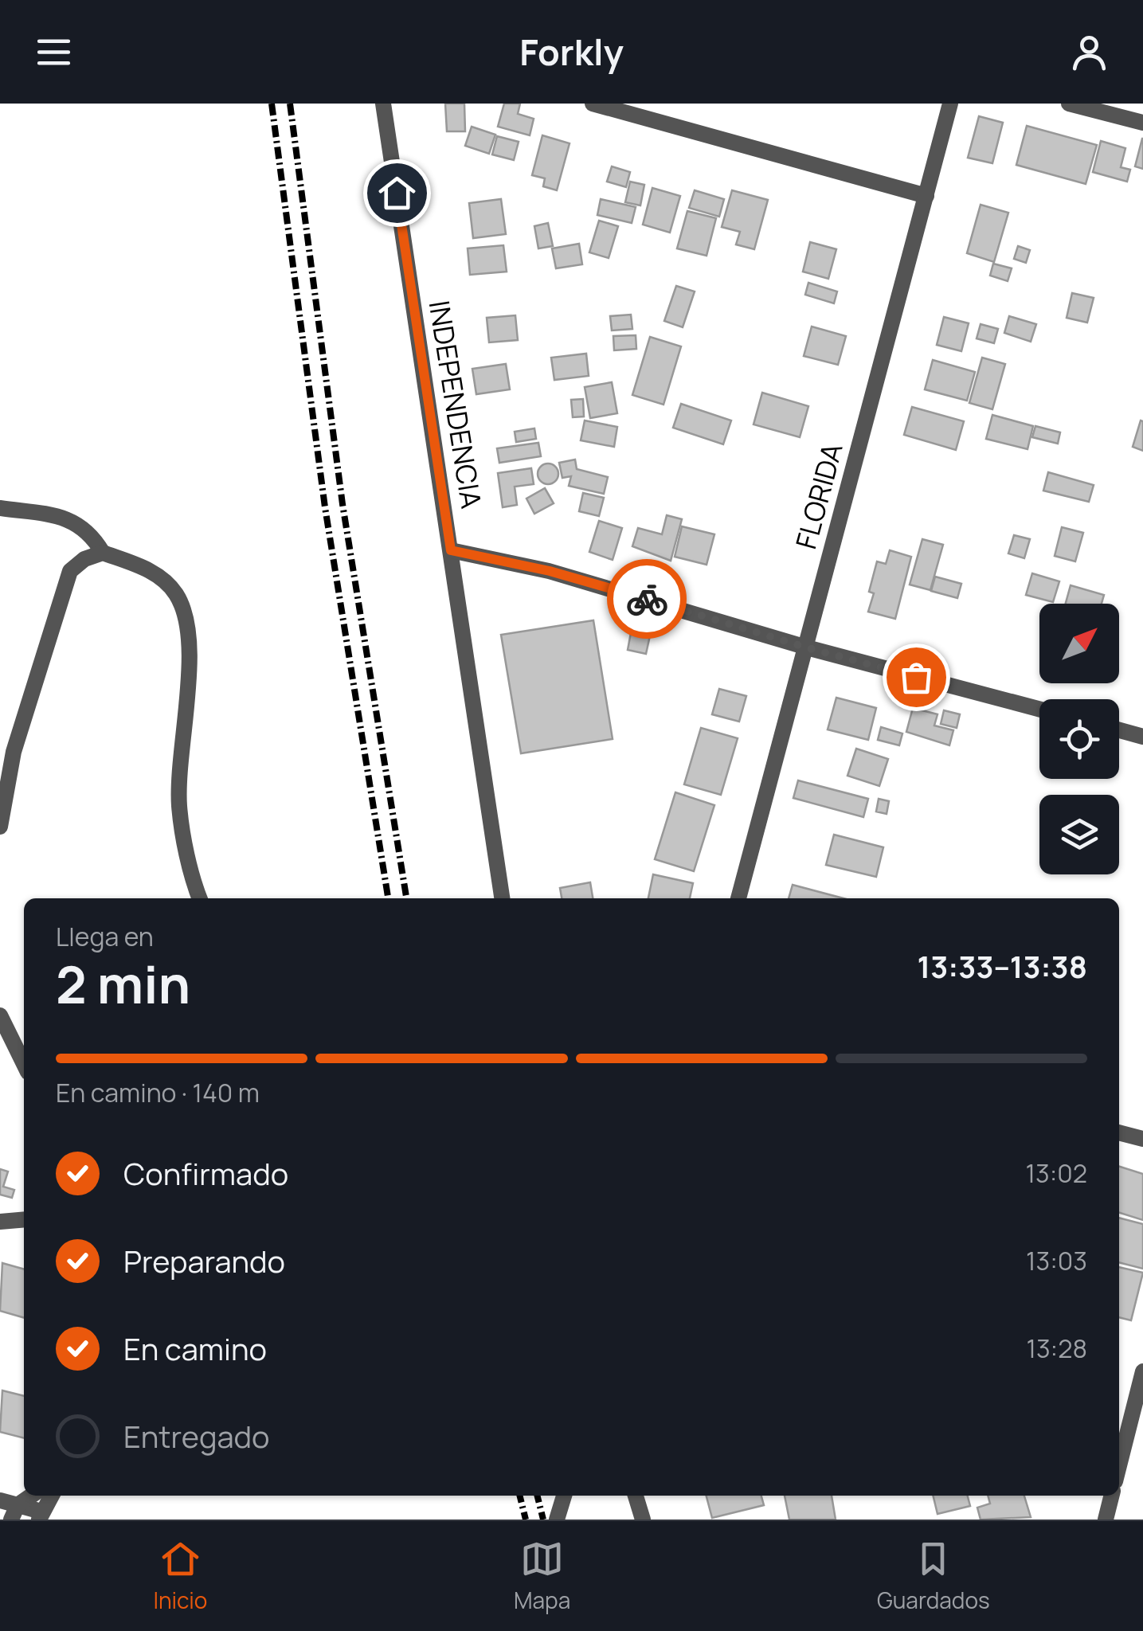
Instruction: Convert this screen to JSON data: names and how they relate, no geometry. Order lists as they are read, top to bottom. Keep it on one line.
{"streets":{"street":["INDEPENDENCIA","FLORIDA"]},"north":"top right","page":{"header":"Forkly","heading":["2 min","Llega en","13:33–13:38"],"bar":"En camino · 140 m","list":[["Confirmado","13:02"],["Preparando","13:03"],["En camino","13:28"],"Entregado"],"tabs":["Inicio","Mapa","Guardados"]}}
